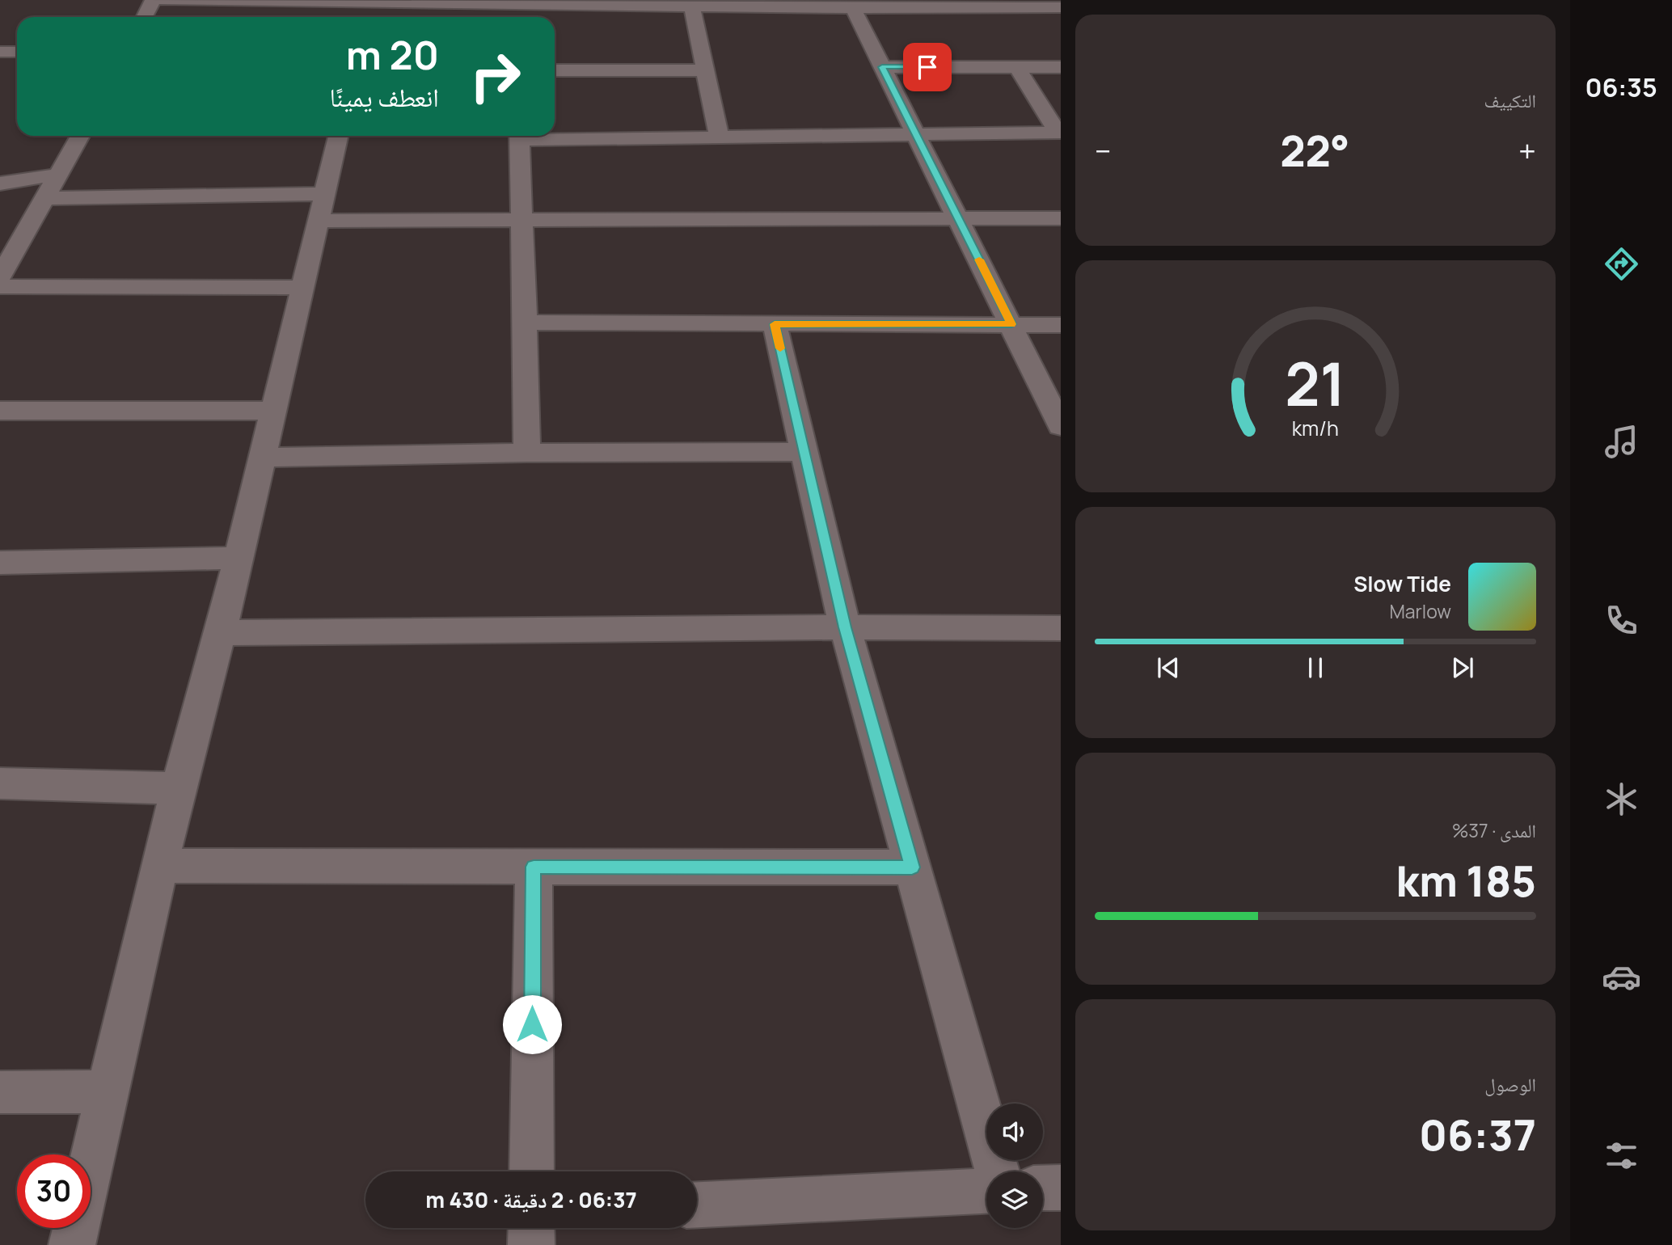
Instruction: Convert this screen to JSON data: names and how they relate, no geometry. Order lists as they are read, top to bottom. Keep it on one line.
{"page":{"tabs":"06:35","tile":["التكييف",["المدى · 37%","185 km"],["الوصول","06:37"]],"turn":["20 m","انعطف يمينًا"],"heat":["−","22°","+"],"song":["Slow Tide","Marlow"],"limit":"30","trip":"06:37 · 2 دقيقة · 430 m","gauge":["21","km/h"]}}
